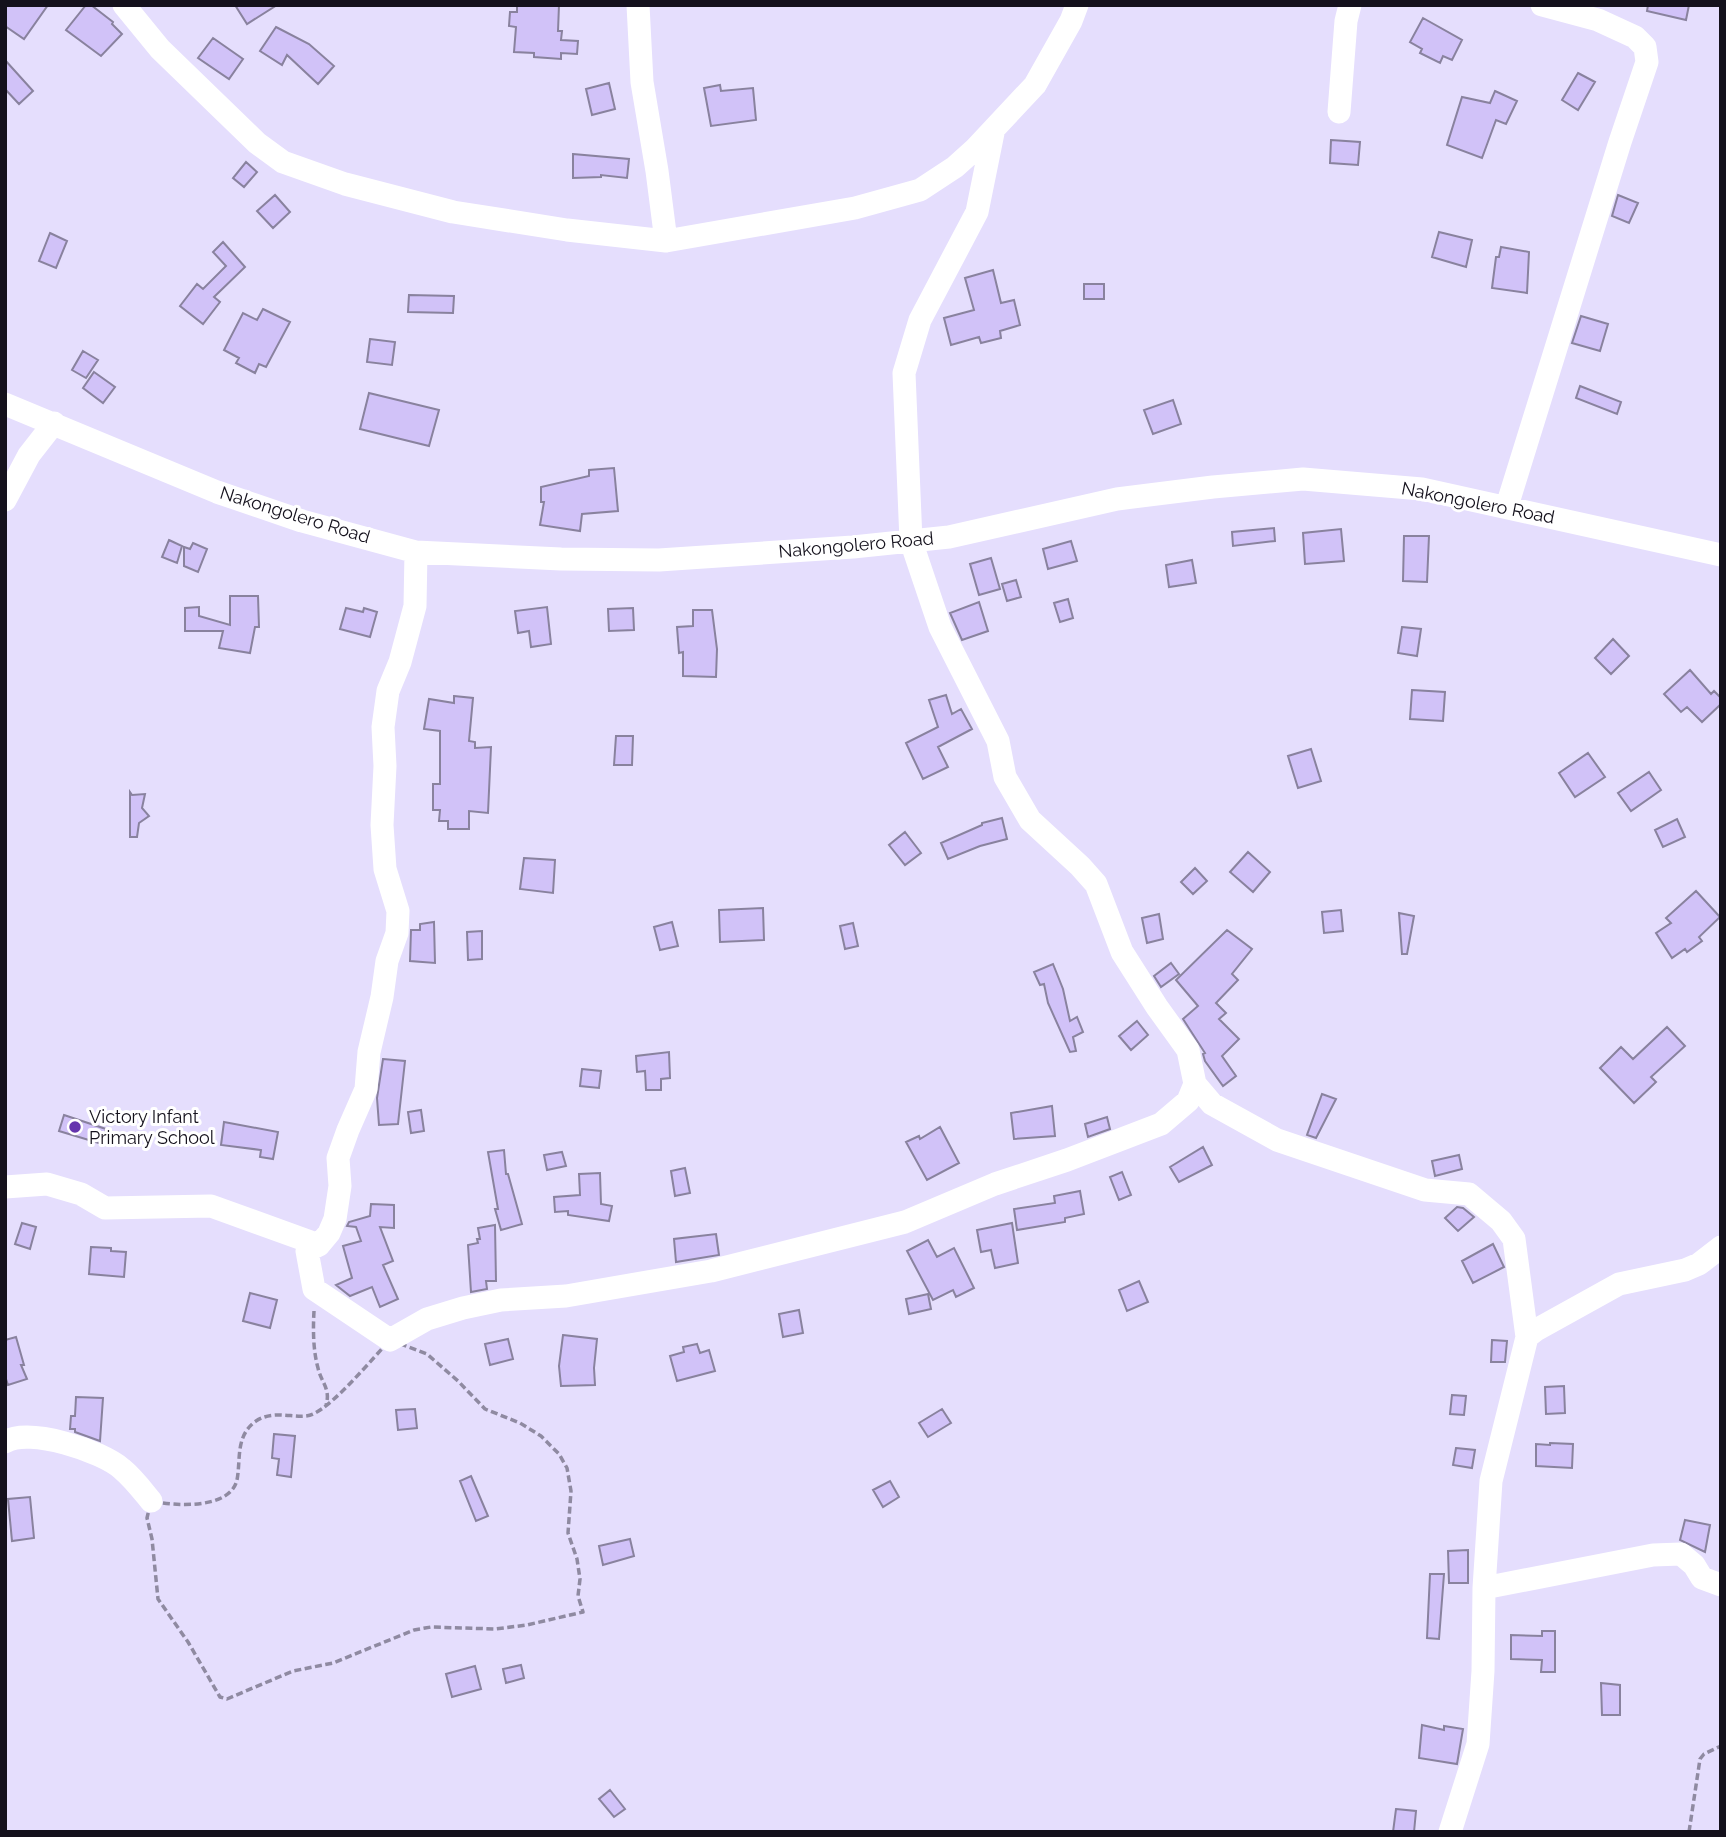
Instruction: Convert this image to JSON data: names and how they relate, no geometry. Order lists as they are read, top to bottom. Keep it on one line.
{"streets":{"street":["Nakongolero Road"]},"places":["Victory Infant Primary School"]}
